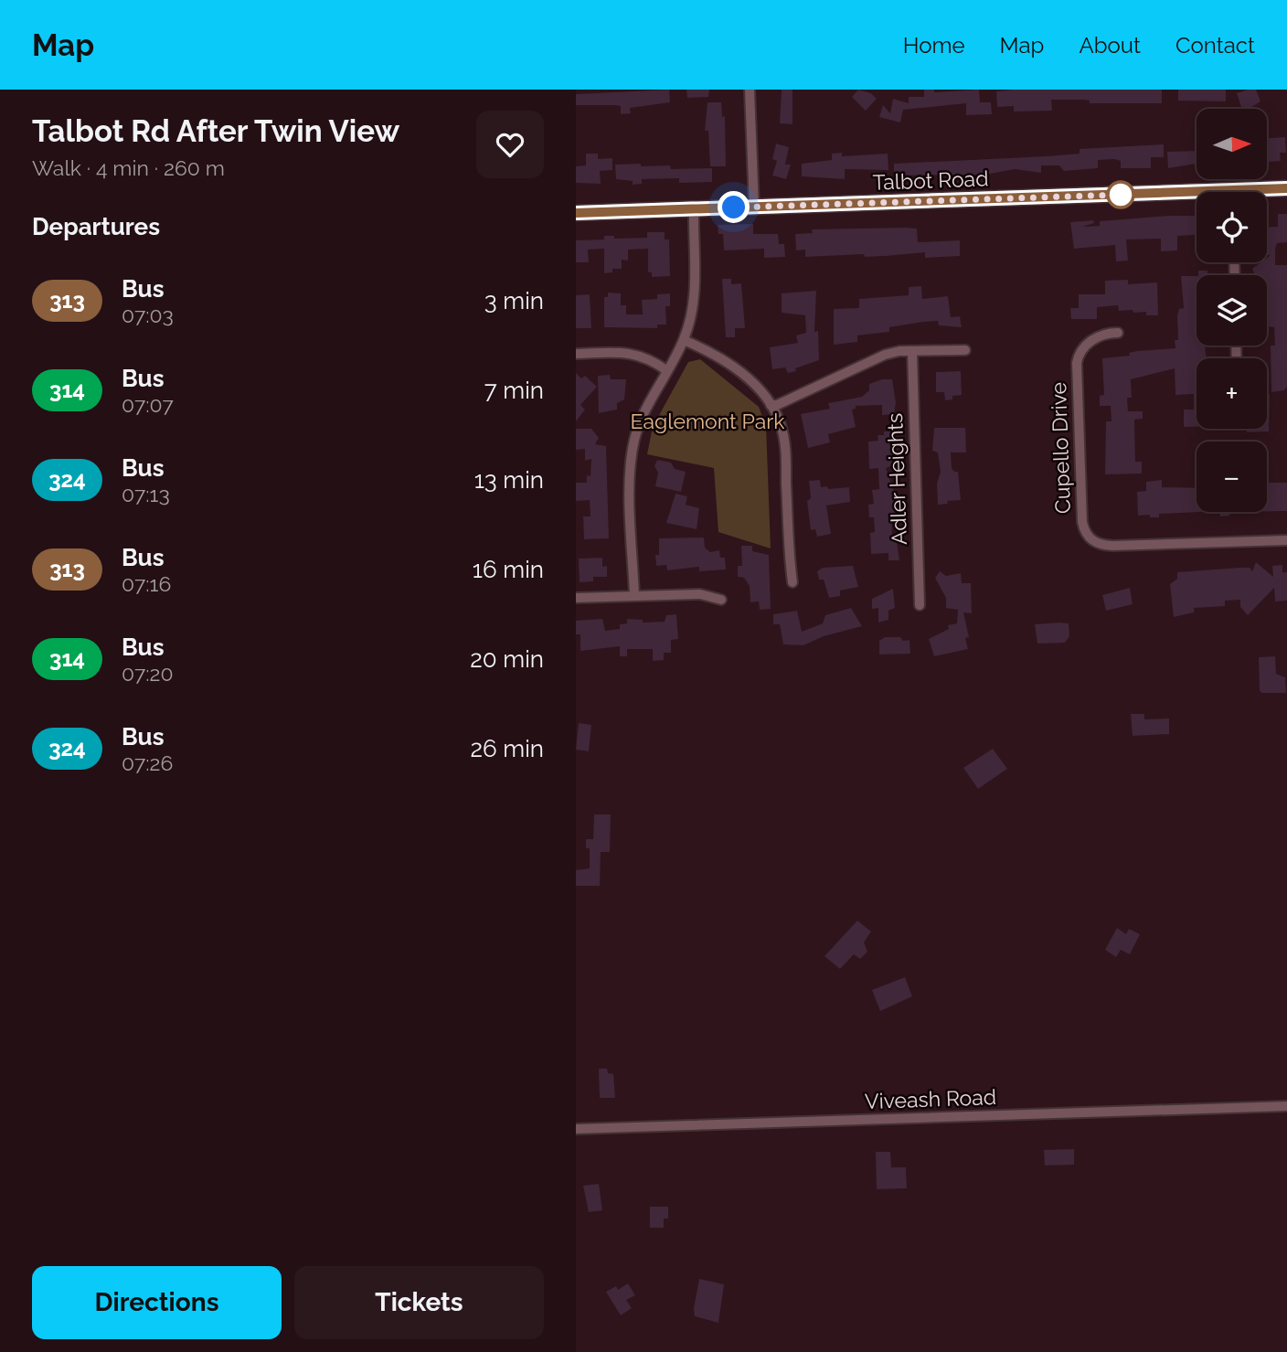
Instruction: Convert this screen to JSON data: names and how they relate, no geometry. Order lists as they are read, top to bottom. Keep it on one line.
{"streets":{"main road":["Talbot Road"],"street":["Cupello Drive","Adler Heights","Viveash Road"]},"parks":["Eaglemont Park"],"lines":["bus line 313"],"north":"right","page":{"header":"Map","nav":["Home","Map","About","Contact"],"heading":[["Talbot Rd After Twin View","Walk · 4 min · 260 m"],"Departures"],"map_buttons":["+","−"],"list":[{"mark":"313","name":"Bus","note":"07:03","value":"3 min"},{"mark":"314","name":"Bus","note":"07:07","value":"7 min"},{"mark":"324","name":"Bus","note":"07:13","value":"13 min"},{"mark":"313","name":"Bus","note":"07:16","value":"16 min"},{"mark":"314","name":"Bus","note":"07:20","value":"20 min"},{"mark":"324","name":"Bus","note":"07:26","value":"26 min"}],"buttons":["Directions","Tickets"]}}
